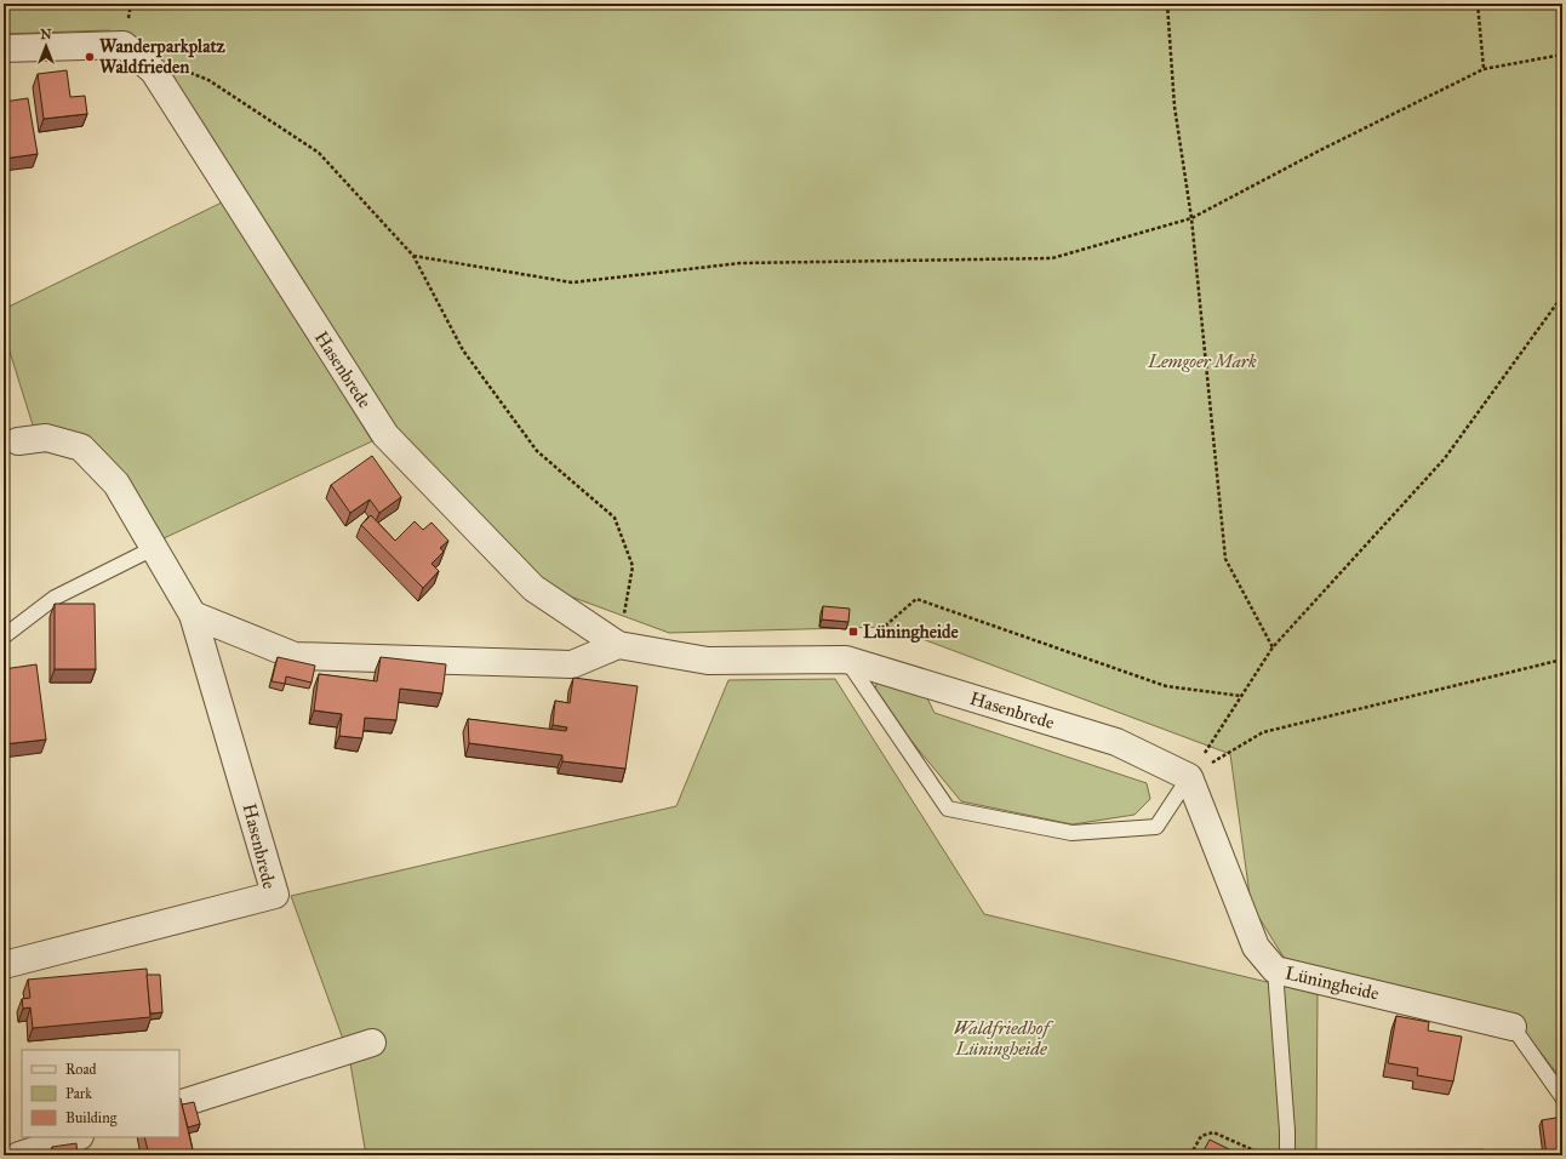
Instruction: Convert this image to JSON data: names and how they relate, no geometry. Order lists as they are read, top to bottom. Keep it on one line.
{"streets":{"street":["Hasenbrede","Lüningheide"]},"parks":["Lemgoer Mark","Waldfriedhof Lüningheide"],"places":{"other":["Wanderparkplatz Waldfrieden"],"transit":["Lüningheide"]},"legend":["Road","Park","Building"],"north":"top"}
